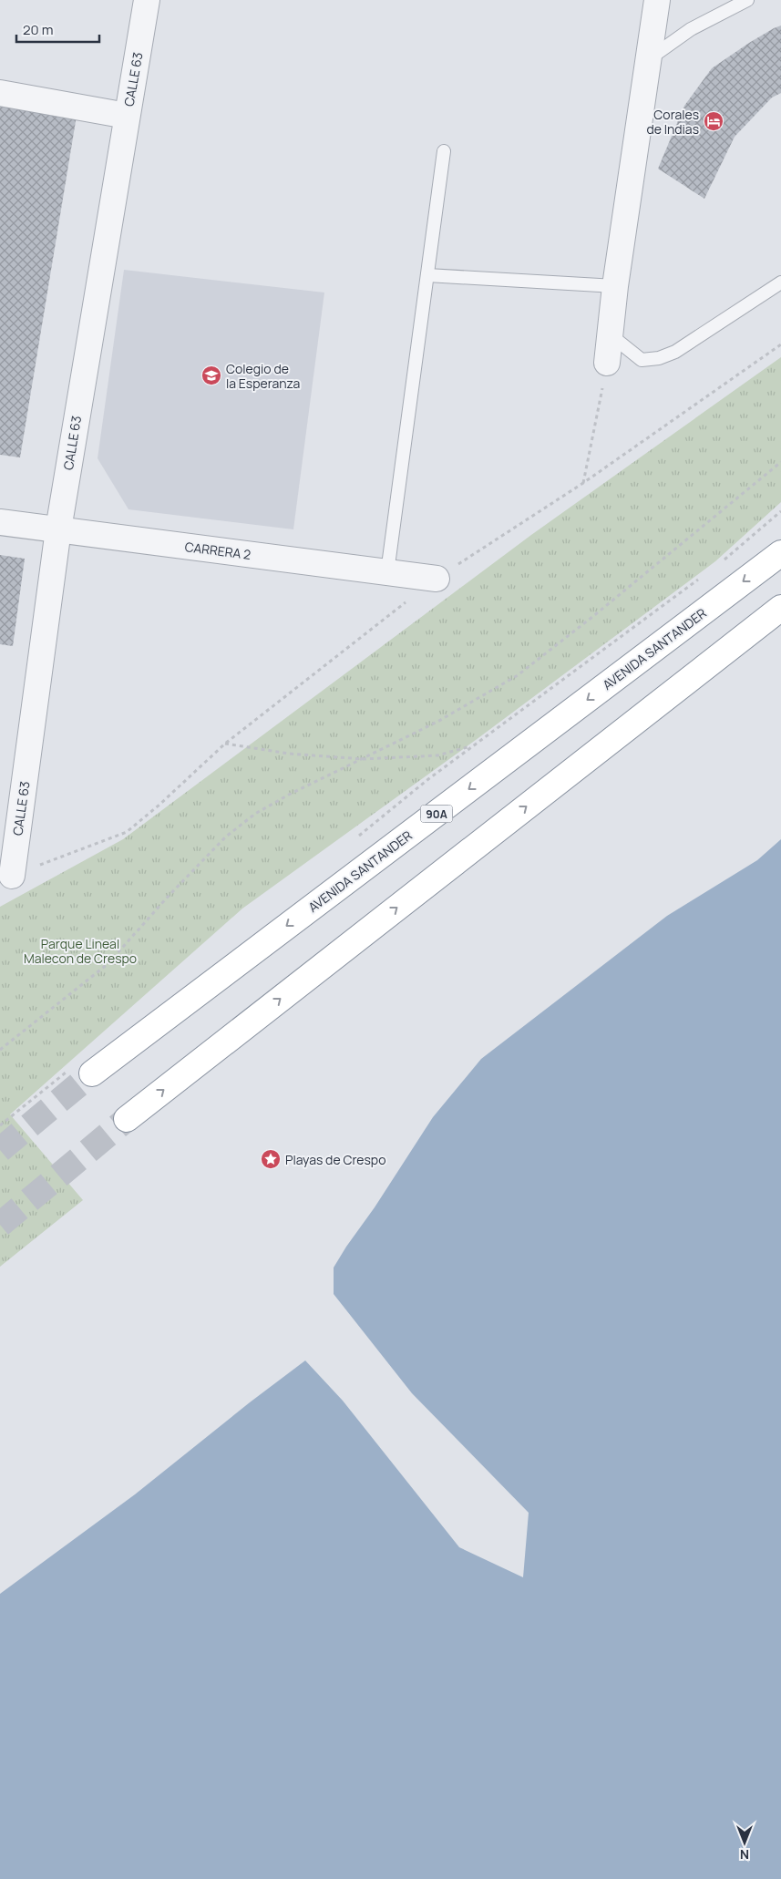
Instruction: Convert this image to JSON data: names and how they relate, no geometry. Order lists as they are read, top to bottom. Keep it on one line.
{"streets":{"highway":["AVENIDA SANTANDER","90A"],"street":["CALLE 63","CARRERA 2"]},"crossings":[["CALLE 63","CARRERA 2"]],"parks":["Parque Lineal Malecon de Crespo"],"places":{"hotel":["Corales de Indias"],"school or university":["Colegio de la Esperanza"],"place":["Playas de Crespo"]},"scale_bar":"20 m","north":"bottom"}
